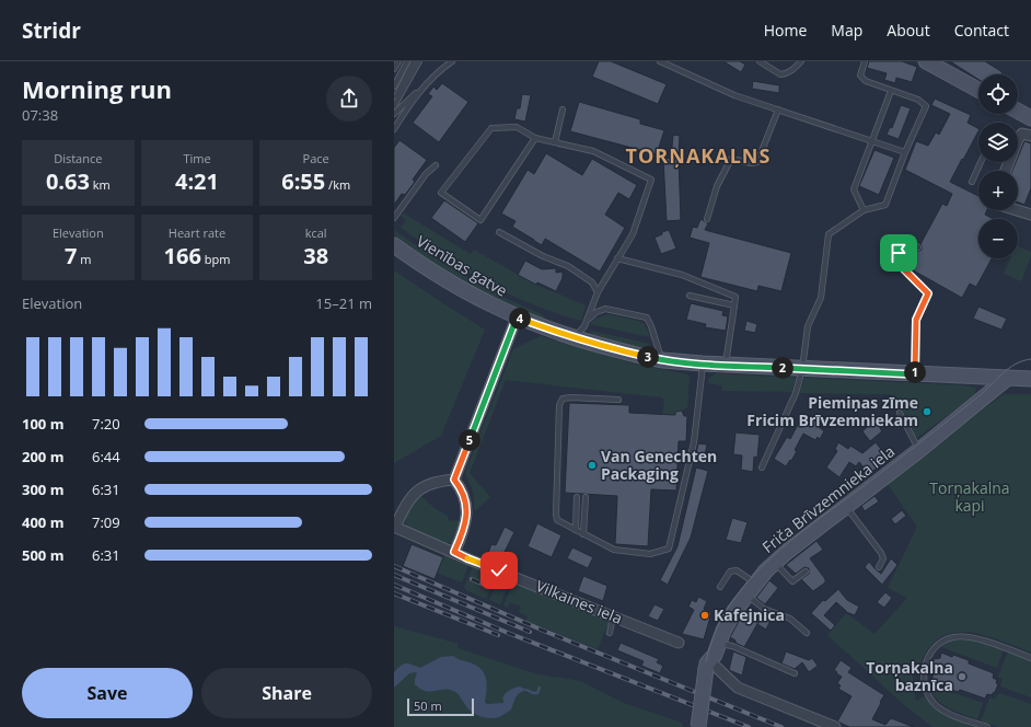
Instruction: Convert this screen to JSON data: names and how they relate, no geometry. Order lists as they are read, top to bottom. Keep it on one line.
{"streets":{"main road":["Vienības gatve","Friča Brīvzemnieka iela"],"street":["Vilkaines iela"]},"crossings":[["Vienības gatve","Friča Brīvzemnieka iela"]],"districts":["TORŅAKALNS"],"parks":["Torņakalna kapi"],"places":["Piemiņas zīme Fricim Brīvzemniekam","Van Genechten Packaging","Kafejnica","Torņakalna baznīca"],"scale_bar":"50 m","page":{"header":"Stridr","nav":["Home","Map","About","Contact"],"heading":["Morning run","07:38"],"map_buttons":["+","−"],"stats":[["Distance","0.63 km"],["Time","4:21"],["Pace","6:55 /km"],["Elevation","7 m"],["Heart rate","166 bpm"],["kcal","38"]],"chart":["Elevation","15–21 m"],"pins":["4","3","2","1","5"],"list":[{"name":"100 m","note":"7:20"},{"name":"200 m","note":"6:44"},{"name":"300 m","note":"6:31"},{"name":"400 m","note":"7:09"},{"name":"500 m","note":"6:31"}],"buttons":["Save","Share"],"scale":"50 m"}}
